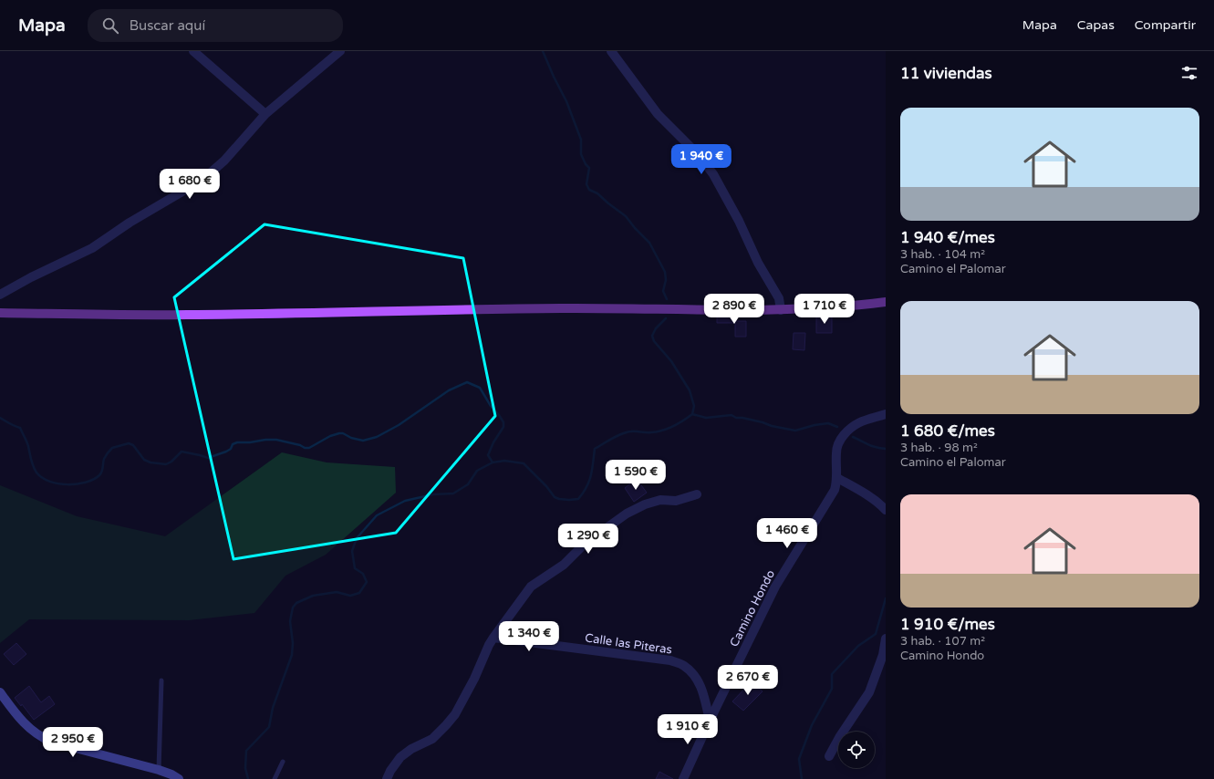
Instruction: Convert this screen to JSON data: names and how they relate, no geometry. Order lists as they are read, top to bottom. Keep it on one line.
{"streets":{"street":["Camino Hondo","Calle las Piteras"]},"crossings":[["Camino Hondo","Calle las Piteras"]],"page":{"header":"Mapa","search":"Buscar aquí","nav":["Mapa","Capas","Compartir"],"heading":"11 viviendas","list":[{"name":"1 940 €/mes","note":"3 hab. · 104 m² · Camino el Palomar"},{"name":"1 680 €/mes","note":"3 hab. · 98 m² · Camino el Palomar"},{"name":"1 910 €/mes","note":"3 hab. · 107 m² · Camino Hondo"}],"price":["1 940 €","1 680 €","2 890 €","1 710 €","1 590 €","1 460 €","1 290 €","1 340 €","2 670 €","1 910 €","2 950 €"]}}
